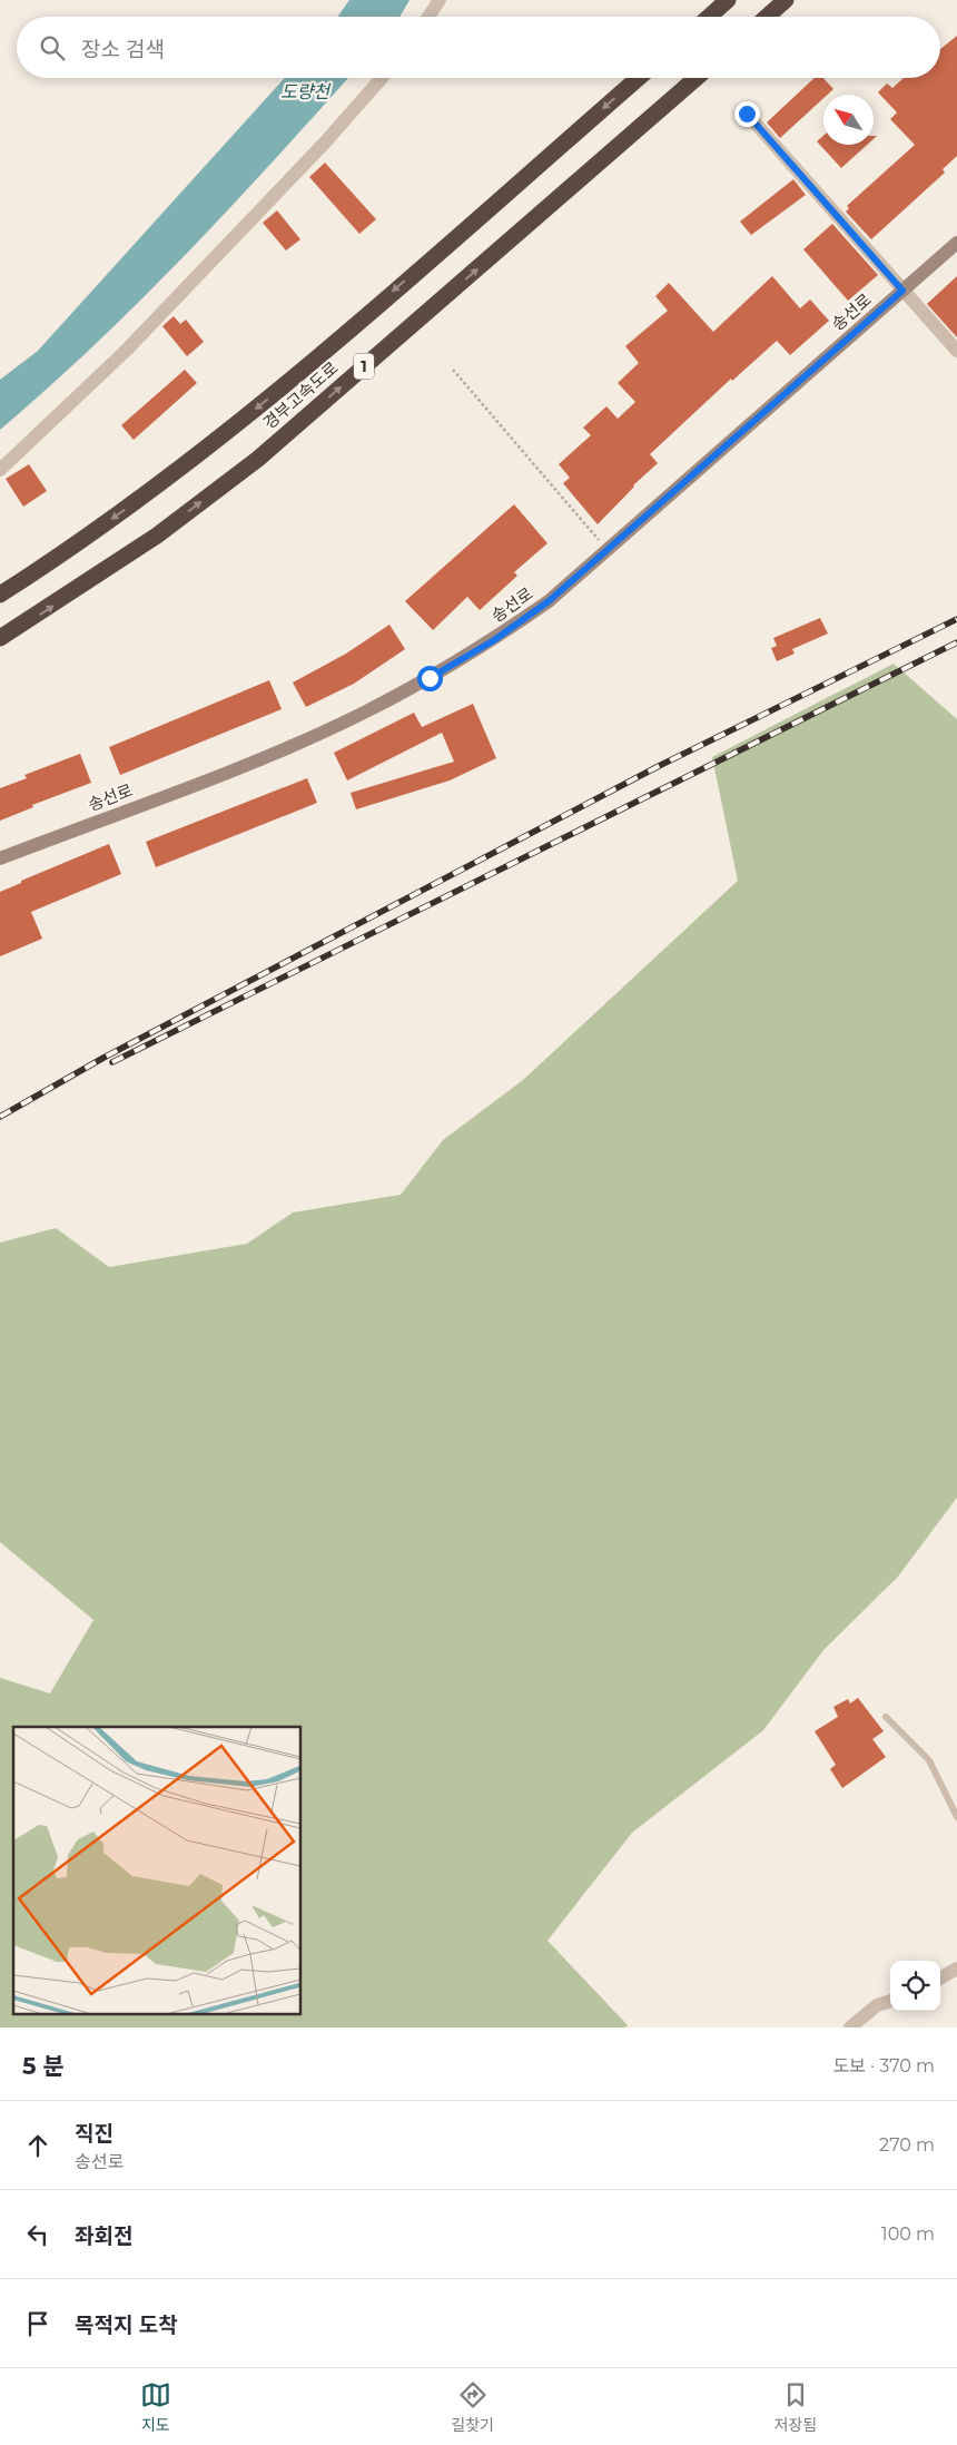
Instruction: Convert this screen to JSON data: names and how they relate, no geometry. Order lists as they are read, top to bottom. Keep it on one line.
{"streets":{"highway":["1","경부고속도로"],"main road":["송선로"]},"water":["도량천"],"north":"top left","page":{"search":"장소 검색","heading":["5 분","도보 · 370 m"],"list":[["직진","송선로","270 m"],["좌회전","100 m"],"목적지 도착"],"nav":["지도","길찾기","저장됨"]}}
